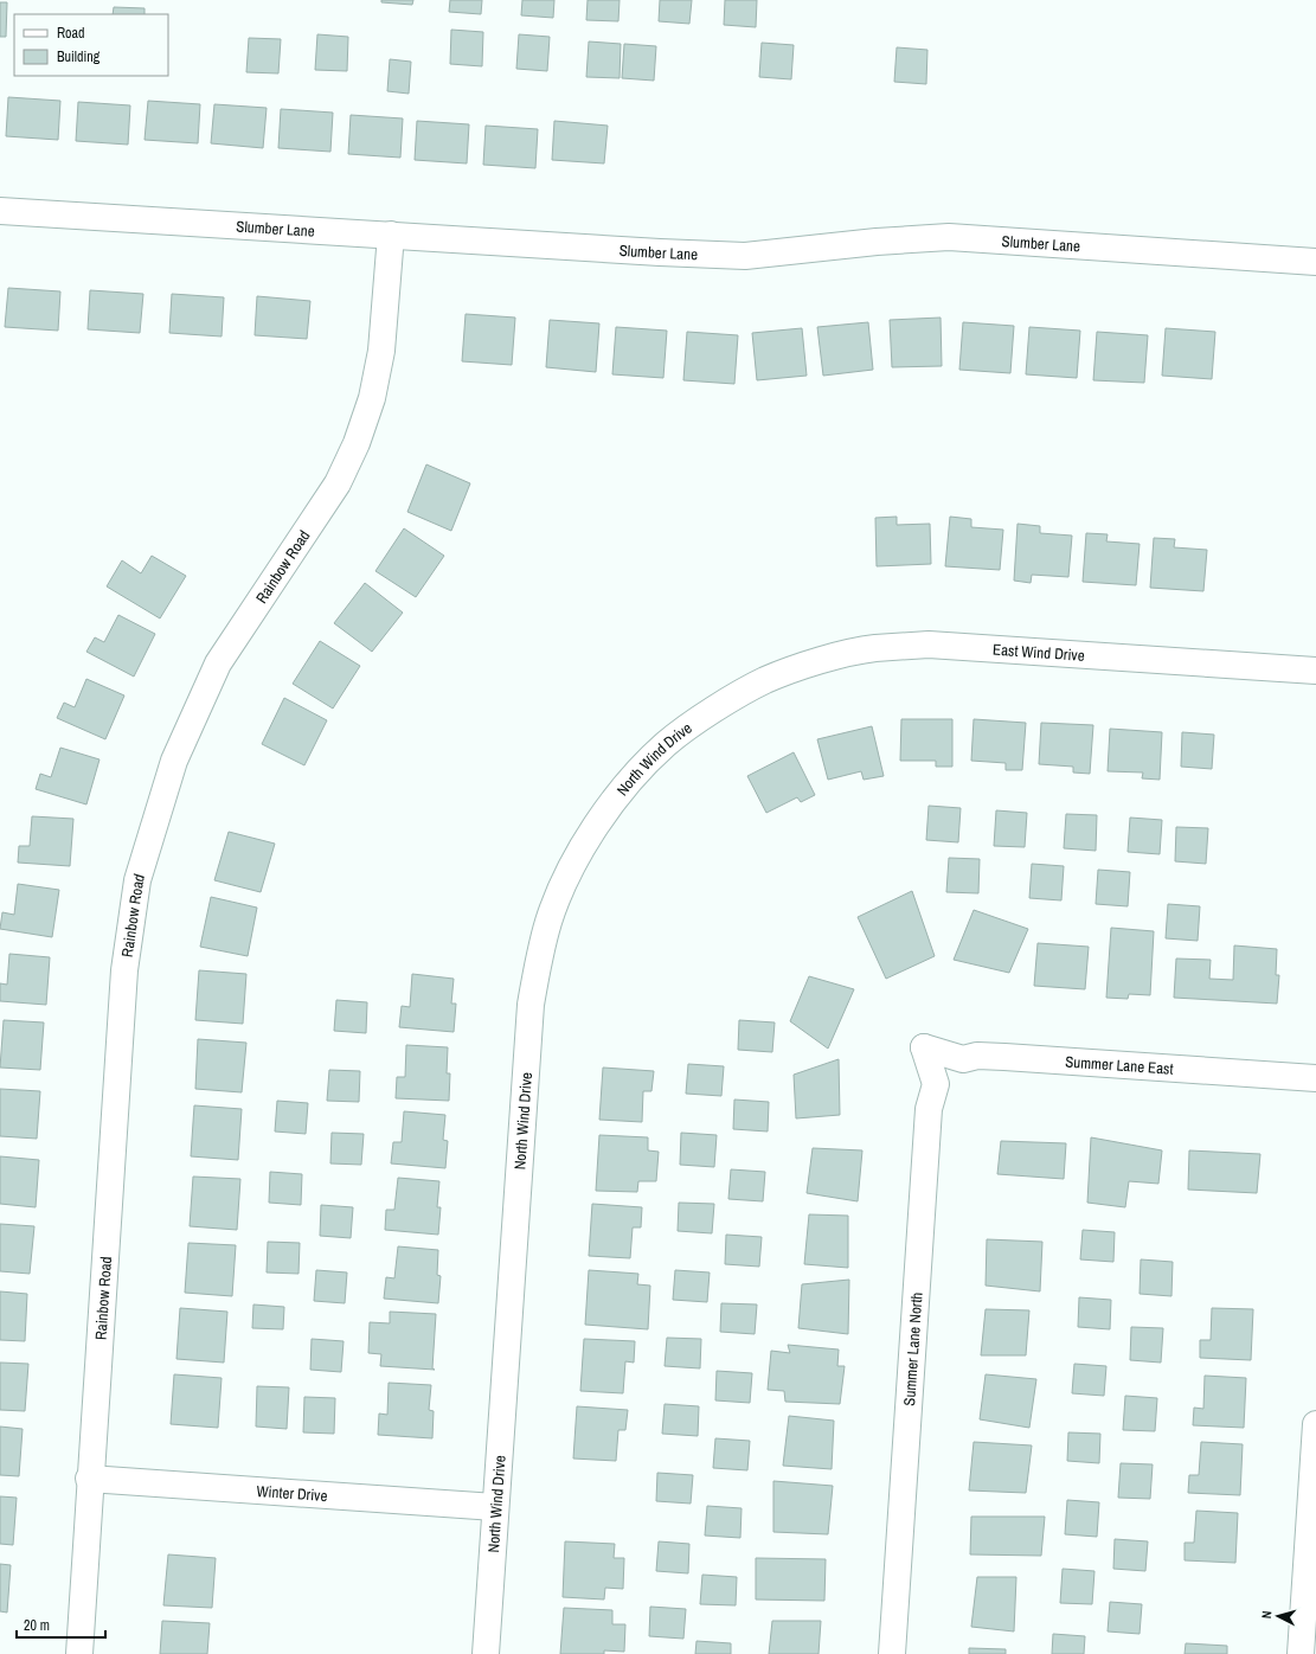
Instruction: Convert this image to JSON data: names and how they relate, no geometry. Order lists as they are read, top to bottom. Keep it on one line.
{"streets":{"street":["Slumber Lane","Rainbow Road","East Wind Drive","North Wind Drive","Summer Lane East","Summer Lane North","Winter Drive"]},"crossings":[["Slumber Lane","Rainbow Road"],["Rainbow Road","Winter Drive"],["East Wind Drive","North Wind Drive"],["North Wind Drive","Winter Drive"],["Summer Lane East","Summer Lane North"]],"legend":["Road","Building"],"scale_bar":"20 m","north":"left"}
